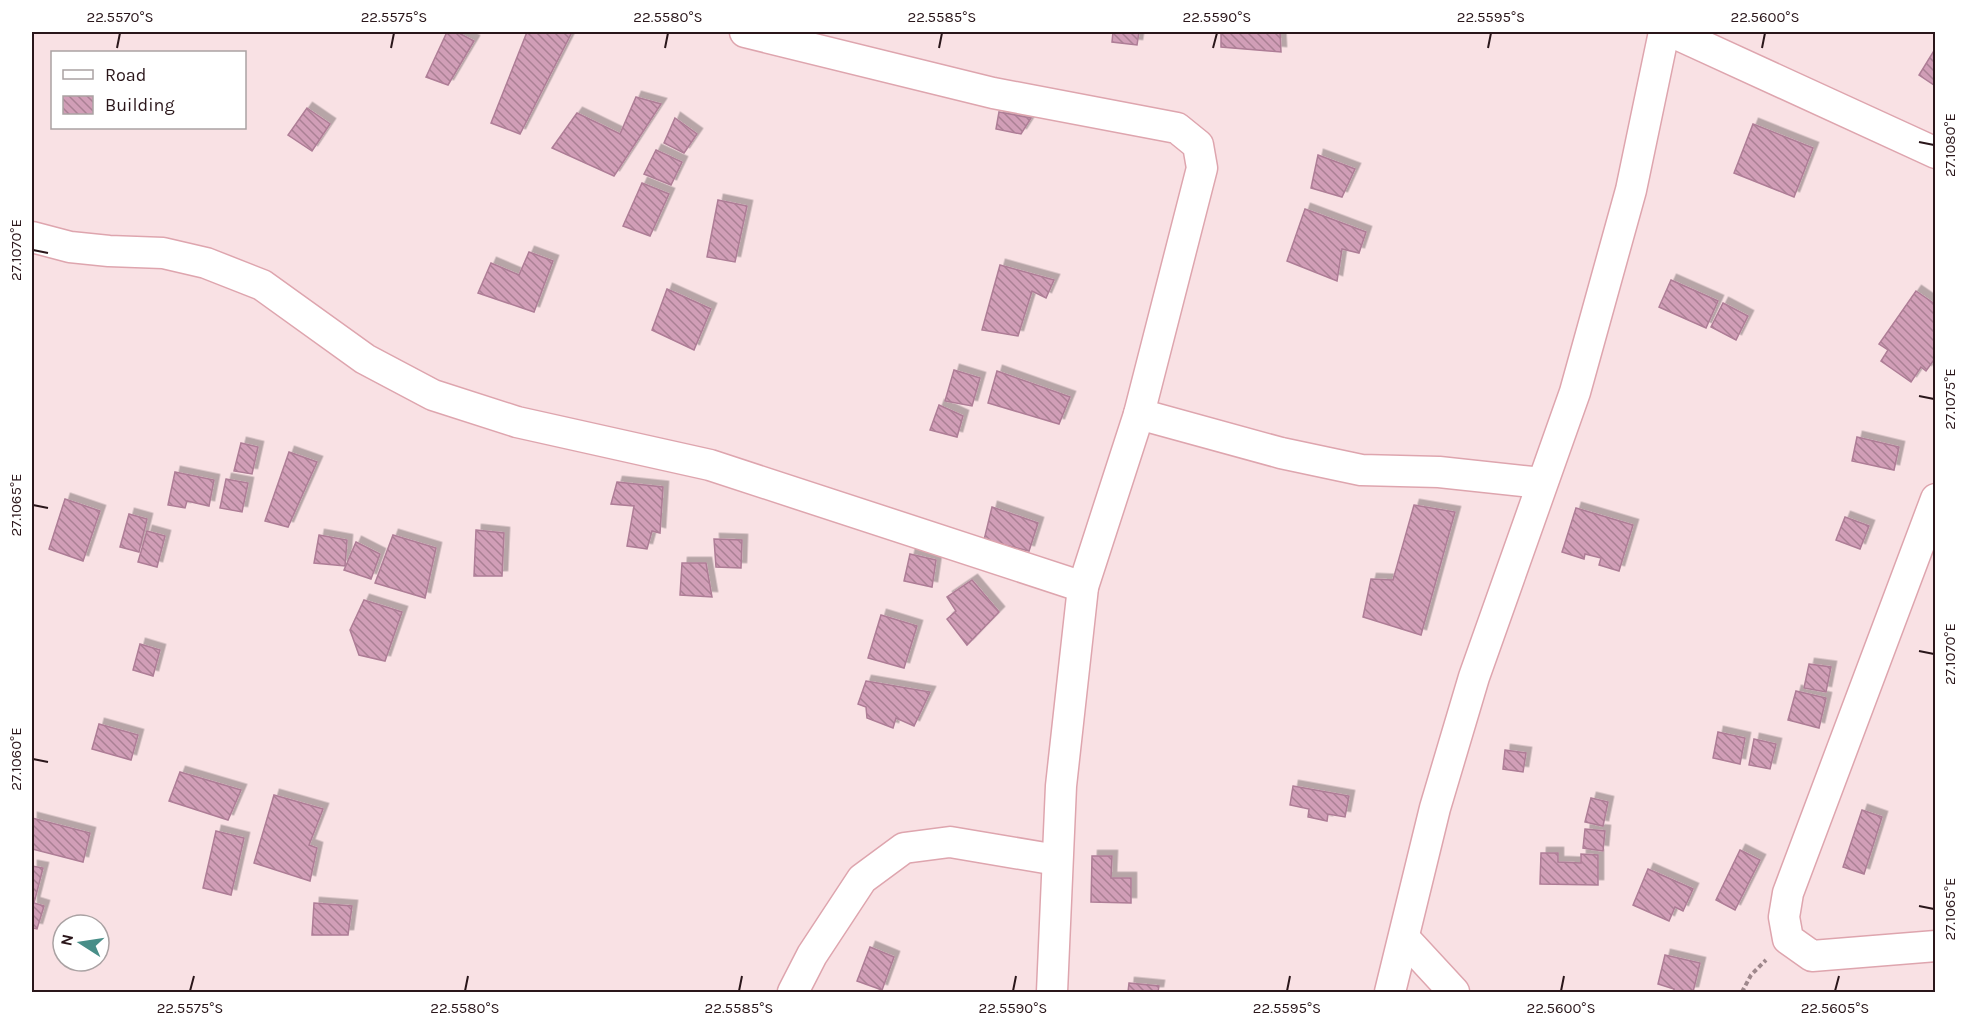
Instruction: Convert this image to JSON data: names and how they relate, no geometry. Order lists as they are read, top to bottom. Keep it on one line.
{"legend":["Road","Building"],"north":"left","coordinates":["22.5570°S","22.5575°S","22.5580°S","22.5585°S","22.5590°S","22.5595°S","22.5600°S","27.1080°E","27.1070°E","27.1075°E","27.1065°E","27.1060°E","22.5605°S"]}
